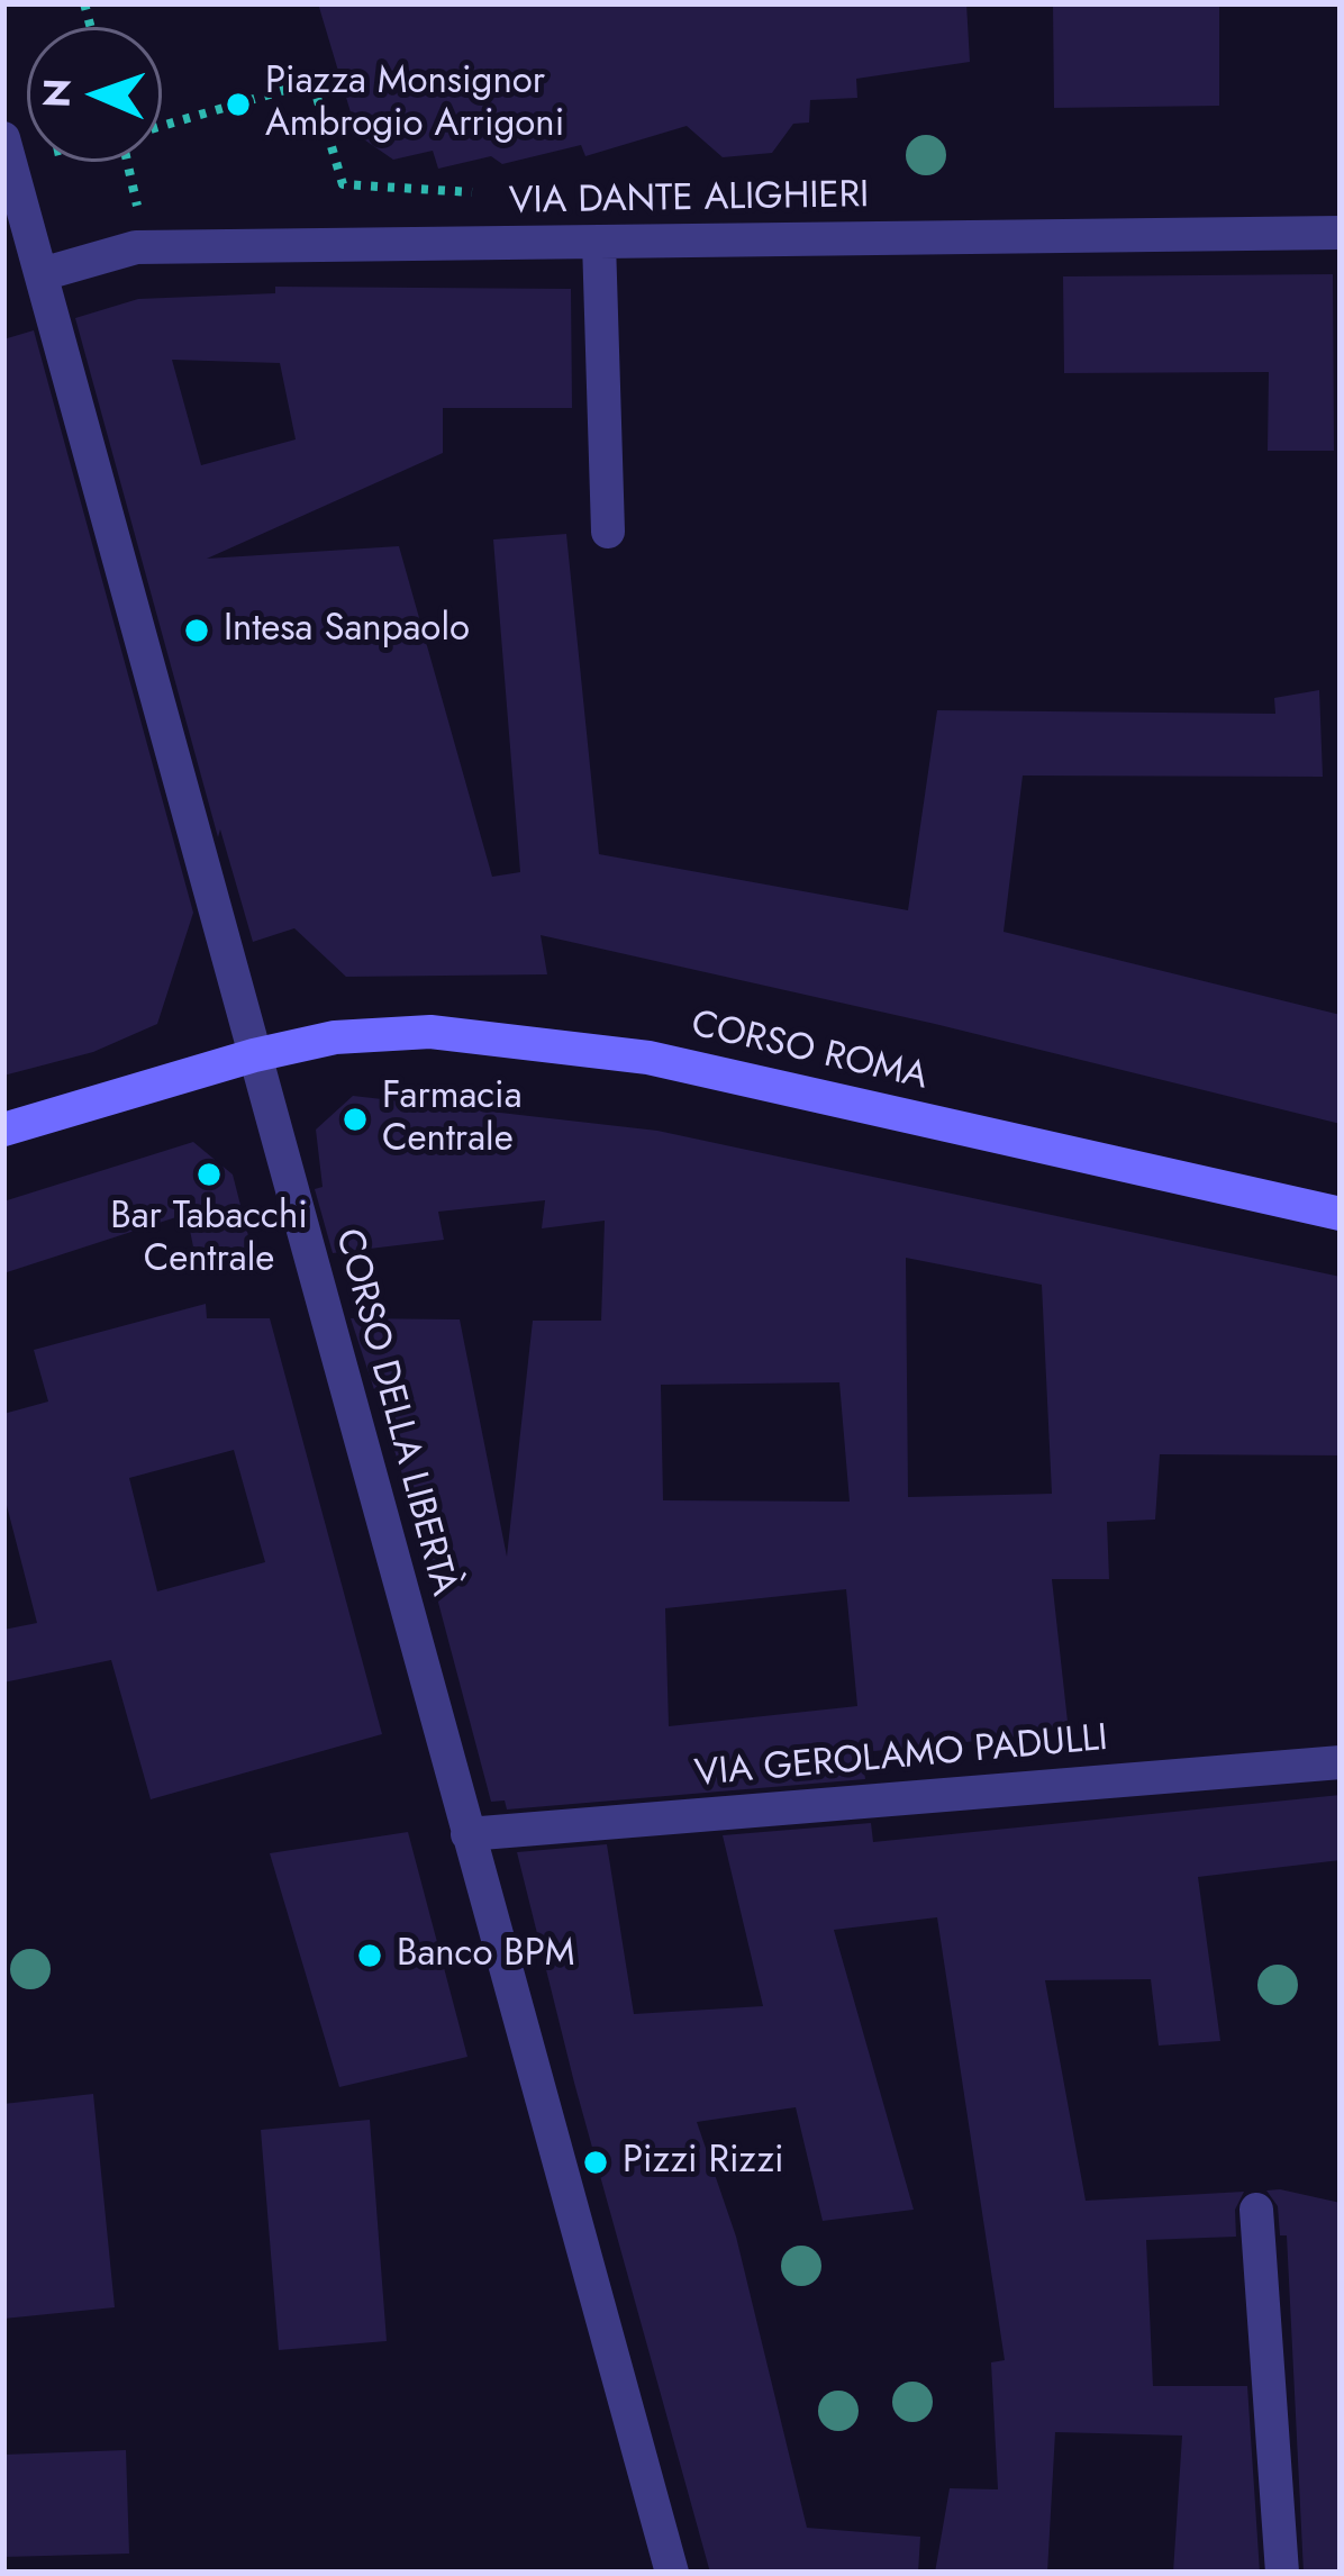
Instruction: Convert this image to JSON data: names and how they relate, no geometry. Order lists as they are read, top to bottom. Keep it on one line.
{"streets":{"street":["VIA DANTE ALIGHIERI","CORSO ROMA","CORSO DELLA LIBERTÀ","VIA GEROLAMO PADULLI"]},"crossings":[["VIA DANTE ALIGHIERI","CORSO DELLA LIBERTÀ"],["CORSO ROMA","CORSO DELLA LIBERTÀ"],["CORSO DELLA LIBERTÀ","VIA GEROLAMO PADULLI"]],"places":["Piazza Monsignor Ambrogio Arrigoni","Intesa Sanpaolo","Farmacia Centrale","Bar Tabacchi Centrale","Banco BPM","Pizzi Rizzi"],"north":"left"}
